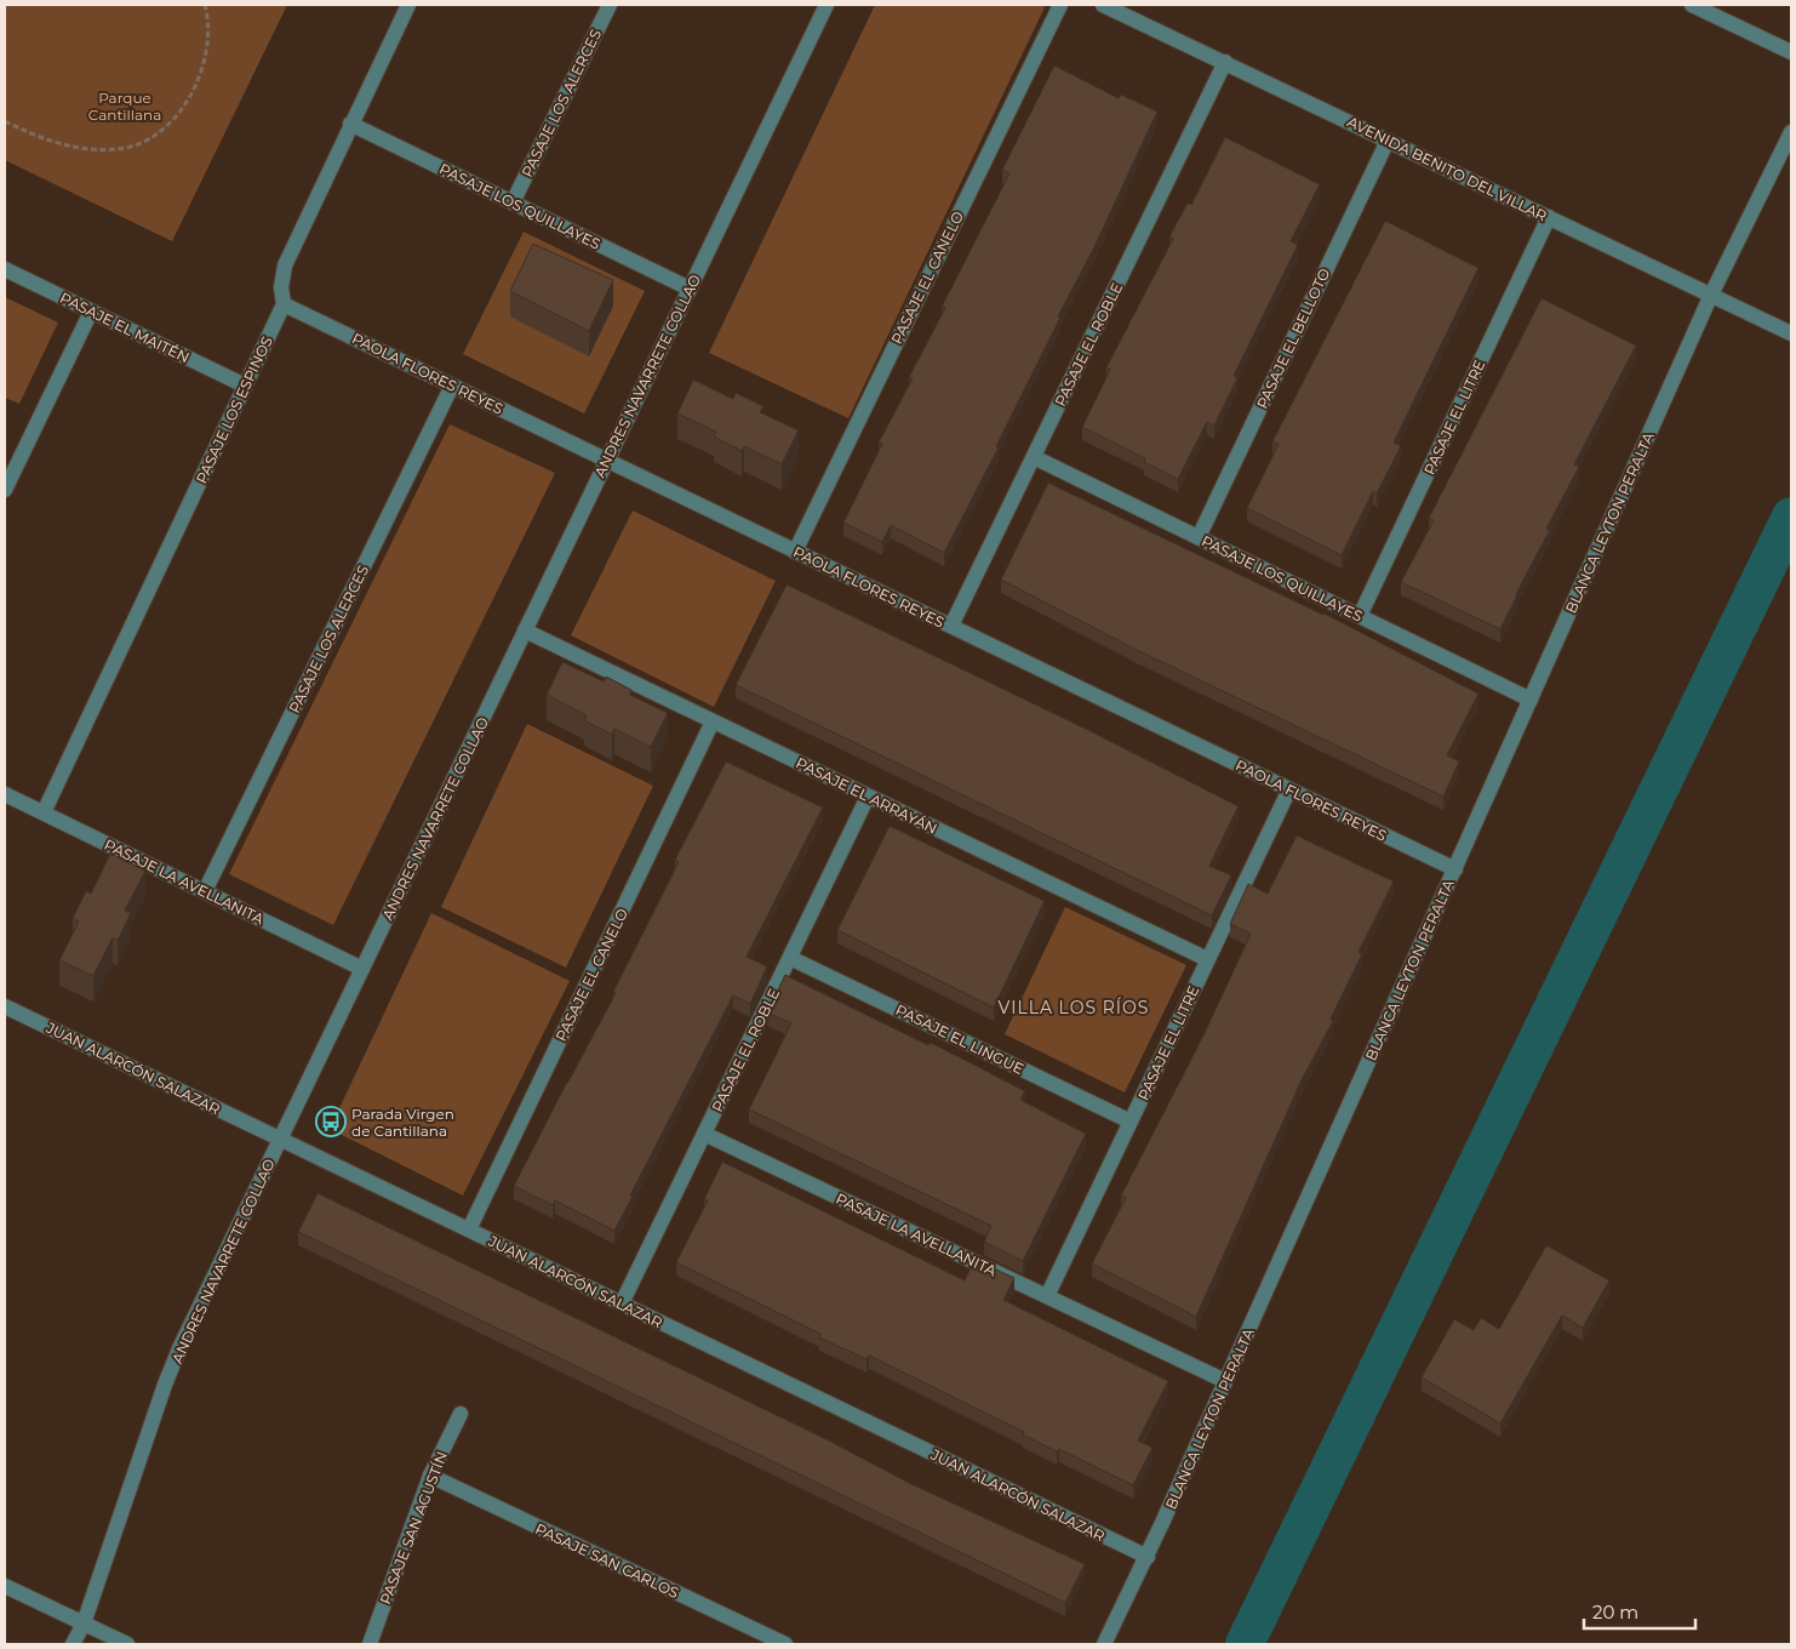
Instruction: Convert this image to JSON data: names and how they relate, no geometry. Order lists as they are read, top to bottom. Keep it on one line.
{"streets":{"street":["PASAJE LOS ALERCES","AVENIDA BENITO DEL VILLAR","PASAJE LOS QUILLAYES","PASAJE EL CANELO","PASAJE EL MAITÉN","PASAJE EL BELLOTO","PASAJE EL ROBLE","PAOLA FLORES REYES","ANDRES NAVARRETE COLLAO","PASAJE LOS ESPINOS","PASAJE EL LITRE","BLANCA LEYTON PERALTA","PASAJE EL ARRAYÁN","PASAJE LA AVELLANITA","PASAJE EL LINGUE","JUAN ALARCÓN SALAZAR","PASAJE SAN AGUSTÍN","PASAJE SAN CARLOS"]},"crossings":[["PASAJE LOS ALERCES","PASAJE LOS QUILLAYES"],["PASAJE LOS ALERCES","PAOLA FLORES REYES"],["PASAJE LOS ALERCES","PASAJE LA AVELLANITA"],["AVENIDA BENITO DEL VILLAR","PASAJE EL BELLOTO"],["AVENIDA BENITO DEL VILLAR","PASAJE EL ROBLE"],["AVENIDA BENITO DEL VILLAR","PASAJE EL LITRE"],["AVENIDA BENITO DEL VILLAR","BLANCA LEYTON PERALTA"],["PASAJE LOS QUILLAYES","PASAJE EL BELLOTO"],["PASAJE LOS QUILLAYES","PASAJE EL ROBLE"],["PASAJE LOS QUILLAYES","ANDRES NAVARRETE COLLAO"],["PASAJE LOS QUILLAYES","PASAJE LOS ESPINOS"],["PASAJE LOS QUILLAYES","PASAJE EL LITRE"],["PASAJE LOS QUILLAYES","BLANCA LEYTON PERALTA"],["PASAJE EL CANELO","PAOLA FLORES REYES"],["PASAJE EL CANELO","PASAJE EL ARRAYÁN"],["PASAJE EL CANELO","JUAN ALARCÓN SALAZAR"],["PASAJE EL MAITÉN","PASAJE LOS ESPINOS"],["PASAJE EL ROBLE","PAOLA FLORES REYES"],["PASAJE EL ROBLE","PASAJE EL ARRAYÁN"],["PASAJE EL ROBLE","PASAJE LA AVELLANITA"],["PASAJE EL ROBLE","PASAJE EL LINGUE"],["PASAJE EL ROBLE","JUAN ALARCÓN SALAZAR"],["PAOLA FLORES REYES","ANDRES NAVARRETE COLLAO"],["PAOLA FLORES REYES","PASAJE LOS ESPINOS"],["PAOLA FLORES REYES","PASAJE EL LITRE"],["PAOLA FLORES REYES","BLANCA LEYTON PERALTA"],["ANDRES NAVARRETE COLLAO","PASAJE EL ARRAYÁN"],["ANDRES NAVARRETE COLLAO","PASAJE LA AVELLANITA"],["ANDRES NAVARRETE COLLAO","JUAN ALARCÓN SALAZAR"],["PASAJE LOS ESPINOS","PASAJE LA AVELLANITA"],["PASAJE EL LITRE","PASAJE EL ARRAYÁN"],["PASAJE EL LITRE","PASAJE LA AVELLANITA"],["PASAJE EL LITRE","PASAJE EL LINGUE"],["BLANCA LEYTON PERALTA","PASAJE LA AVELLANITA"],["BLANCA LEYTON PERALTA","JUAN ALARCÓN SALAZAR"],["PASAJE SAN AGUSTÍN","PASAJE SAN CARLOS"]],"districts":["VILLA LOS RÍOS"],"parks":["Parque Cantillana"],"places":{"bus stop":["Parada Virgen de Cantillana"]},"scale_bar":"20 m"}
